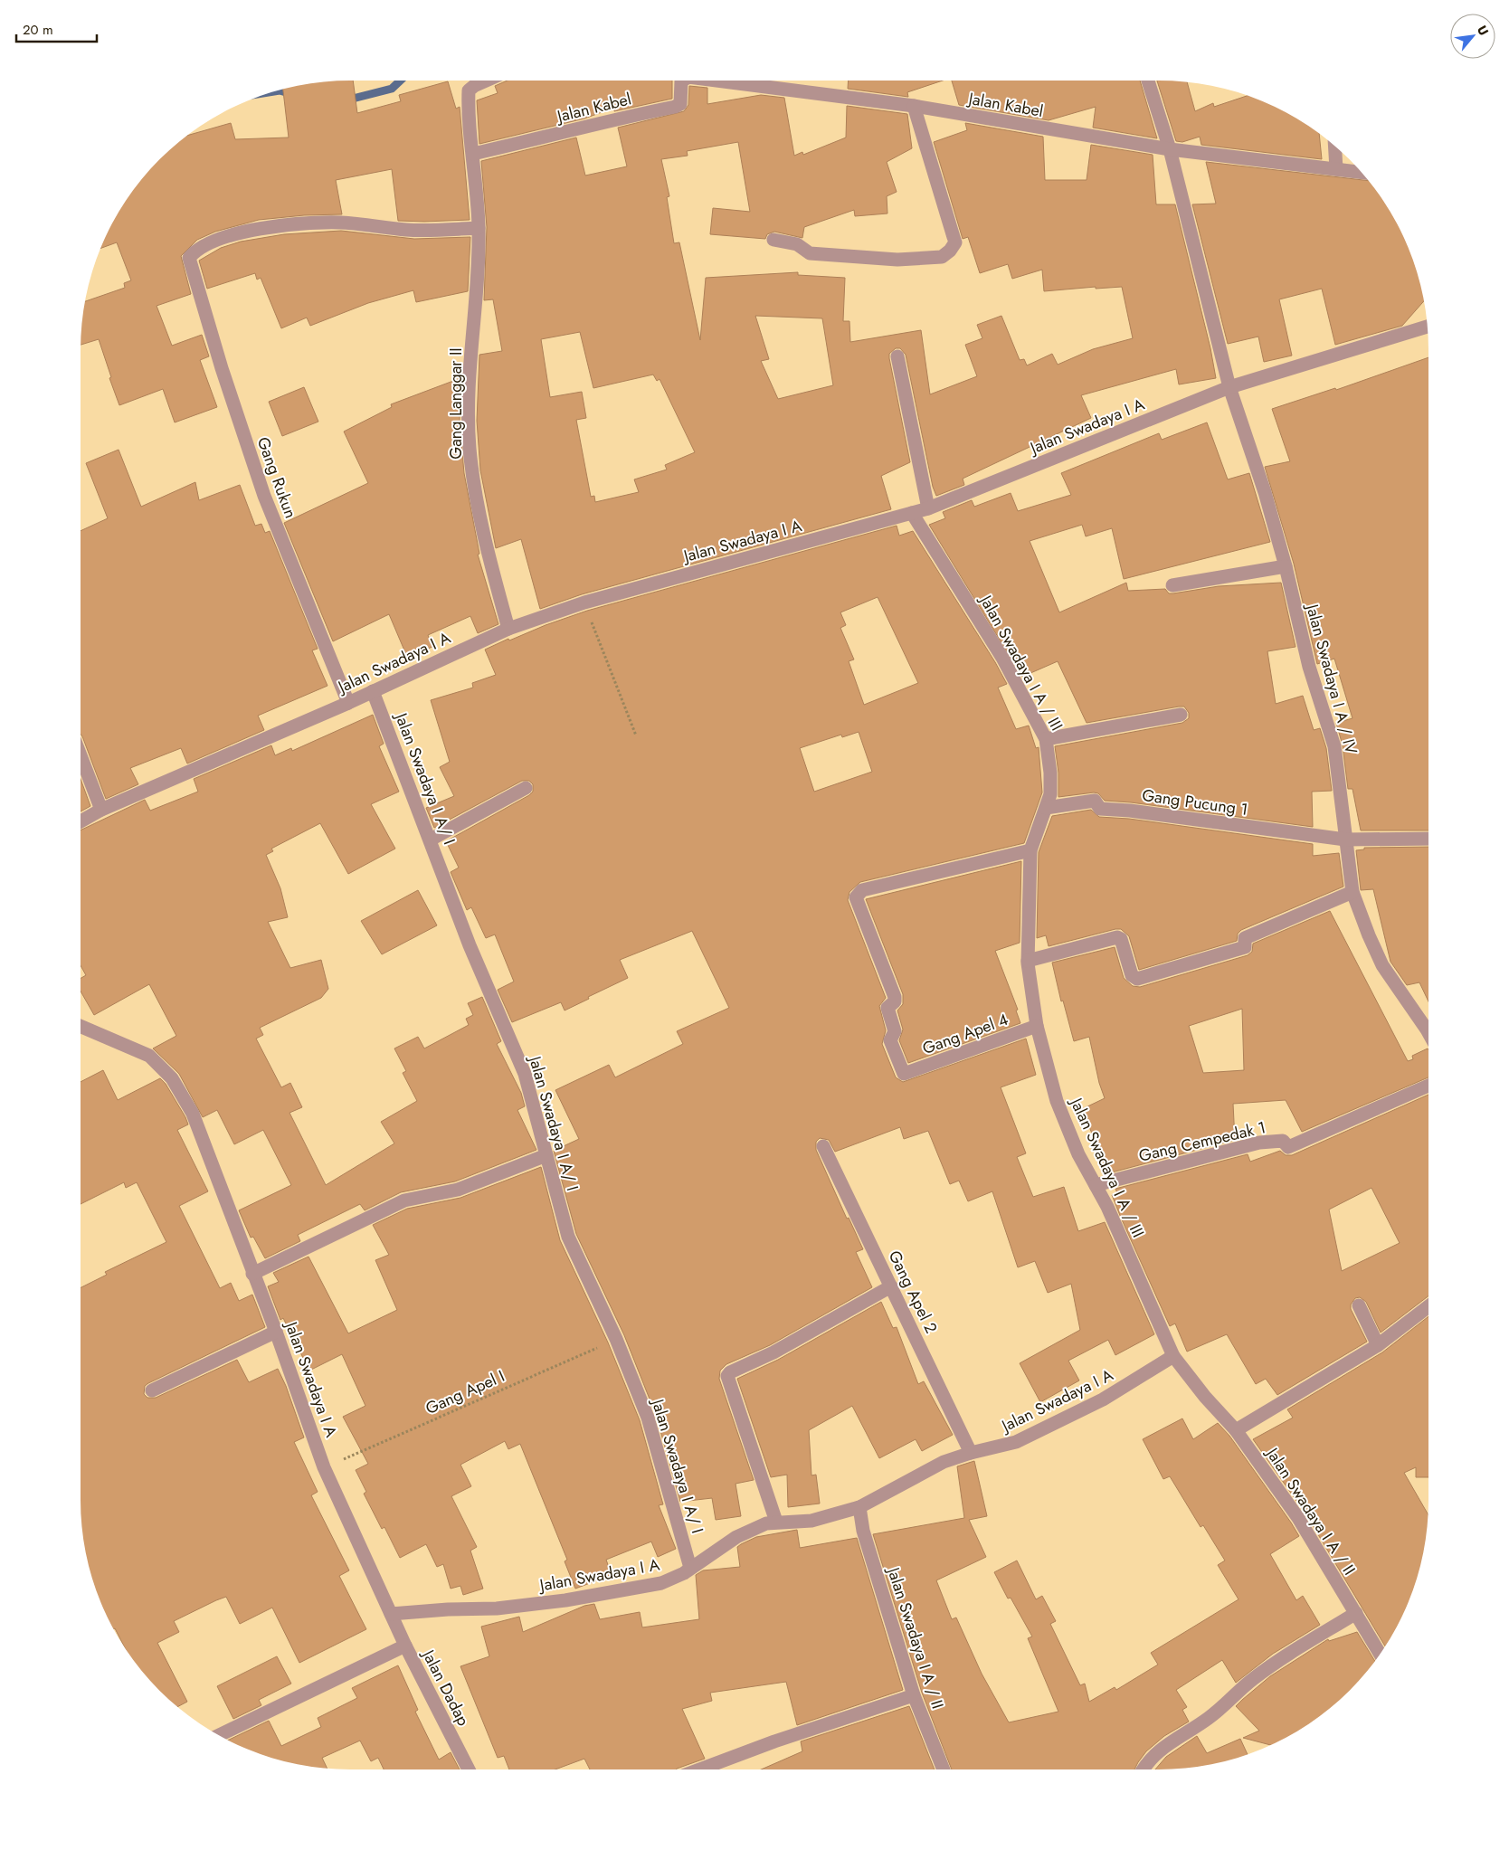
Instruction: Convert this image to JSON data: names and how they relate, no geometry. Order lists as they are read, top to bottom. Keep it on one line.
{"streets":{"street":["Jalan Kabel","Gang Langgar II","Jalan Swadaya I A","Gang Rukun","Jalan Swadaya I A / III","Jalan Swadaya I A / IV","Jalan Swadaya I A/ I","Gang Pucung 1","Gang Apel 4","Gang Cempedak 1","Gang Apel 2","Jalan Swadaya I A / II","Jalan Dadap"],"path":["Gang Apel I"]},"crossings":[["Jalan Kabel","Gang Langgar II"],["Jalan Kabel","Jalan Swadaya I A / IV"],["Gang Langgar II","Jalan Swadaya I A"],["Gang Langgar II","Gang Rukun"],["Jalan Swadaya I A","Gang Rukun"],["Jalan Swadaya I A","Jalan Swadaya I A / III"],["Jalan Swadaya I A","Jalan Swadaya I A / IV"],["Jalan Swadaya I A","Jalan Swadaya I A/ I"],["Jalan Swadaya I A","Gang Apel 2"],["Jalan Swadaya I A","Gang Apel I"],["Jalan Swadaya I A","Jalan Swadaya I A / II"],["Jalan Swadaya I A","Jalan Dadap"],["Jalan Swadaya I A / III","Gang Pucung 1"],["Jalan Swadaya I A / III","Gang Apel 4"],["Jalan Swadaya I A / III","Gang Cempedak 1"],["Jalan Swadaya I A / IV","Gang Pucung 1"],["Jalan Swadaya I A/ I","Gang Apel I"]],"scale_bar":"20 m","north":"top right"}
